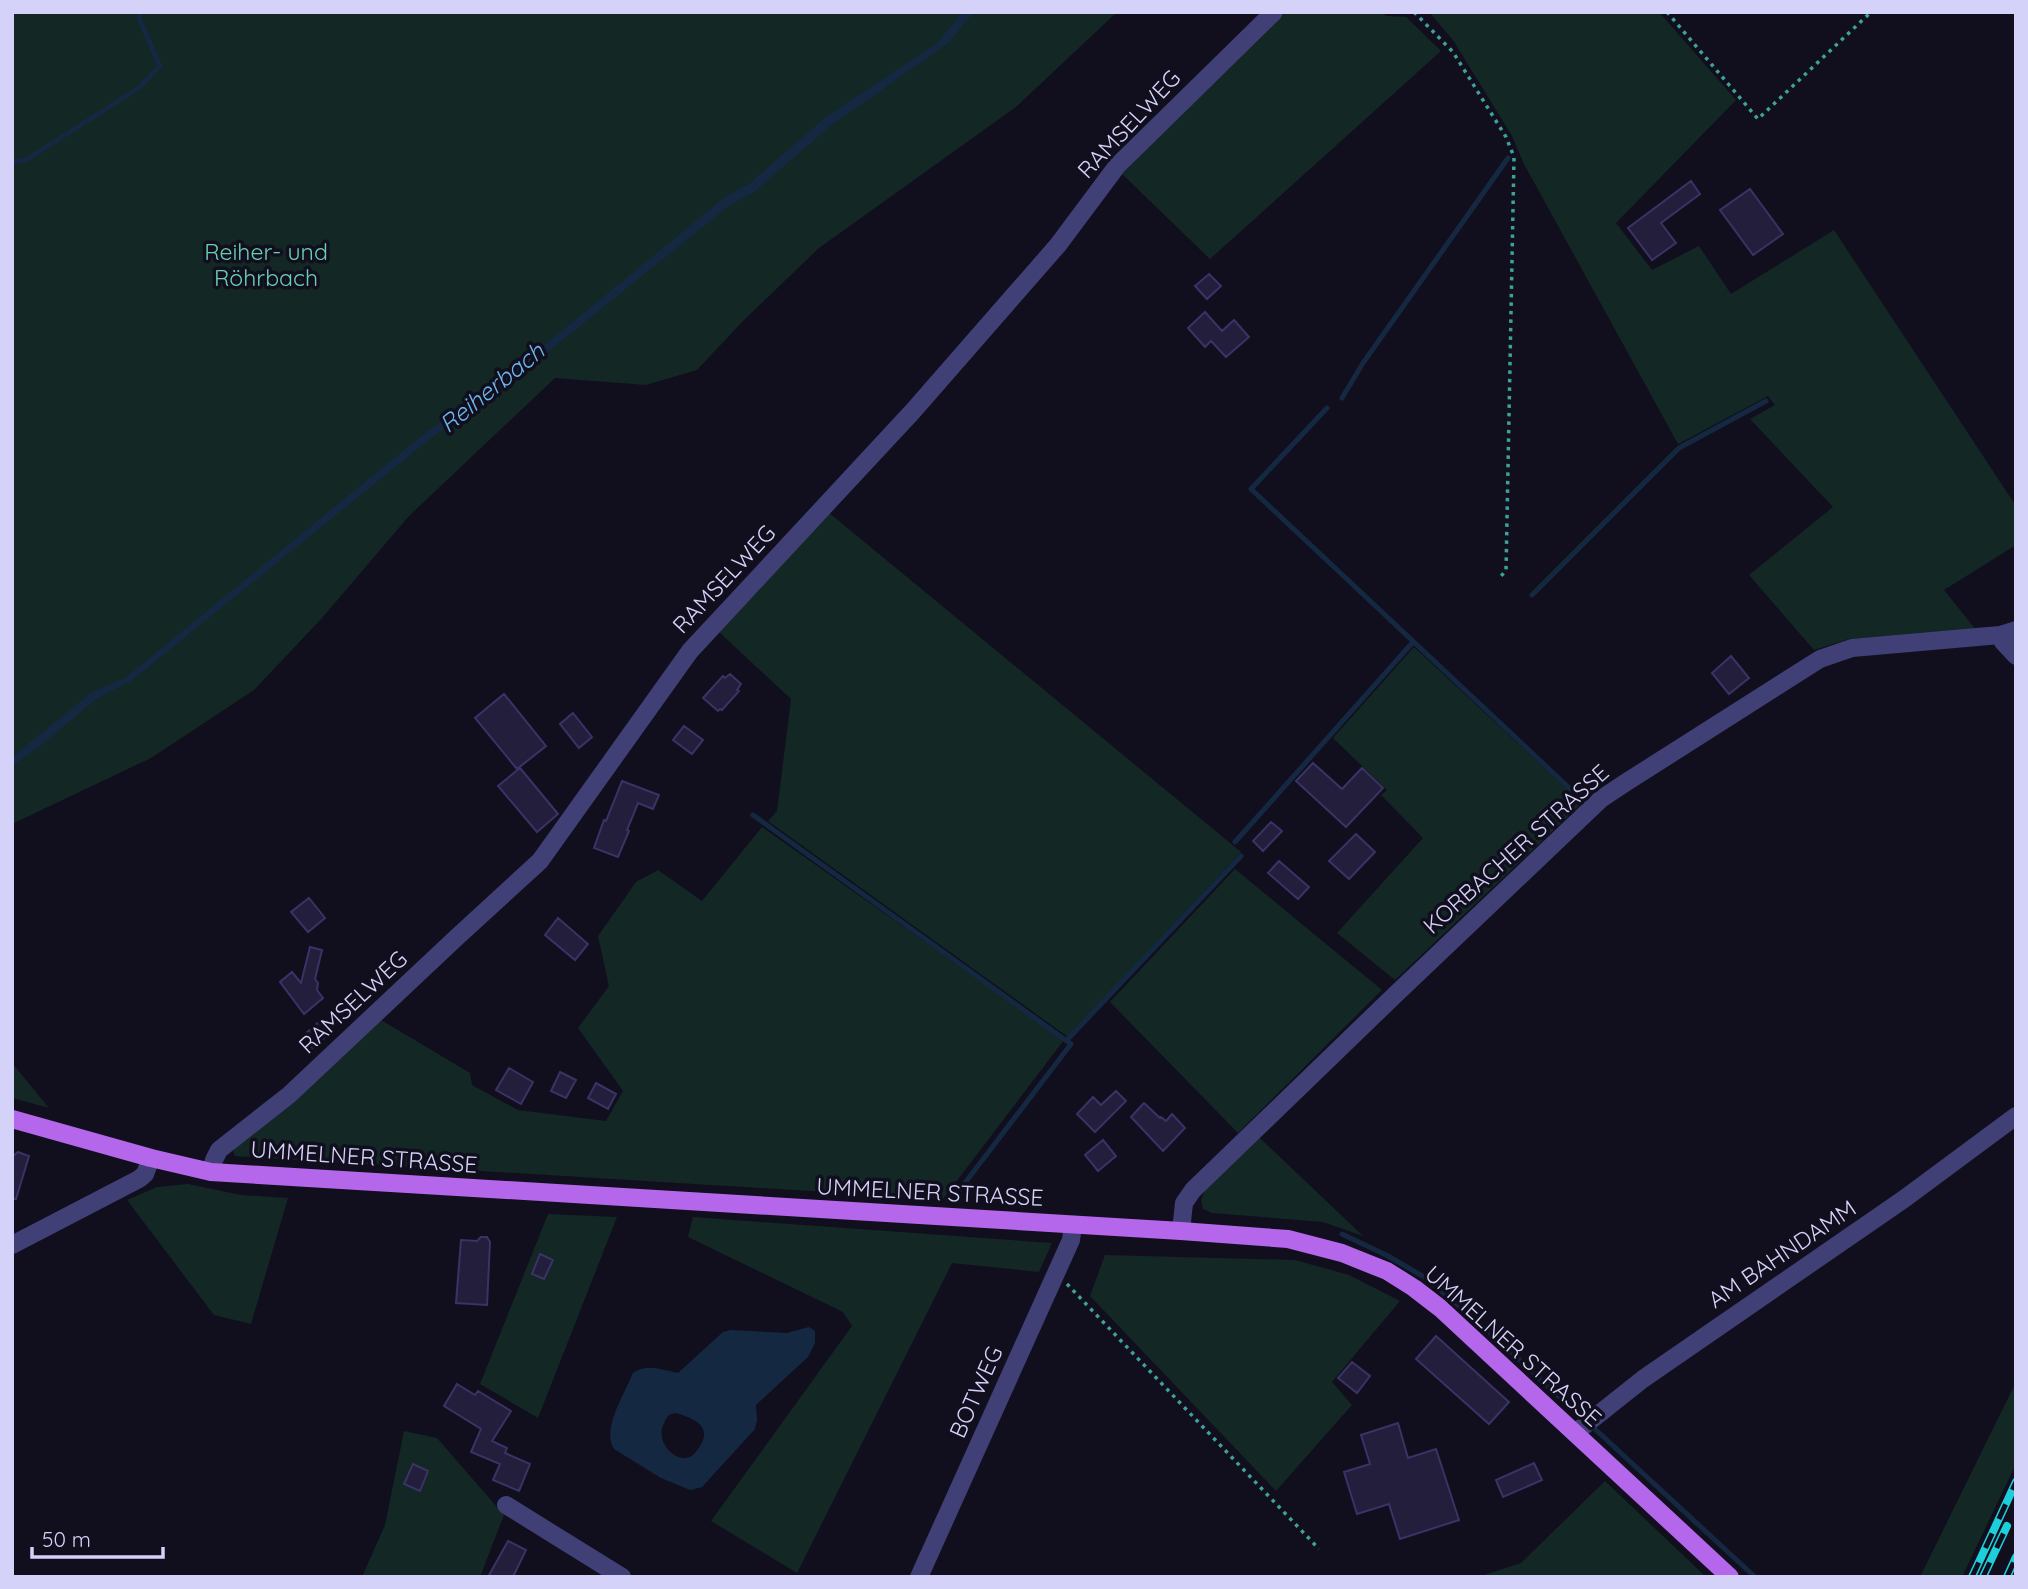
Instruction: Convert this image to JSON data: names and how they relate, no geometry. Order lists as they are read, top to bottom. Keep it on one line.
{"streets":{"main road":["UMMELNER STRASSE"],"street":["RAMSELWEG","KORBACHER STRASSE","AM BAHNDAMM","BOTWEG"]},"crossings":[["RAMSELWEG","UMMELNER STRASSE"],["KORBACHER STRASSE","UMMELNER STRASSE"],["UMMELNER STRASSE","AM BAHNDAMM"],["UMMELNER STRASSE","BOTWEG"]],"water":["Reiherbach"],"parks":["Reiher- und Röhrbach"],"scale_bar":"50 m"}
